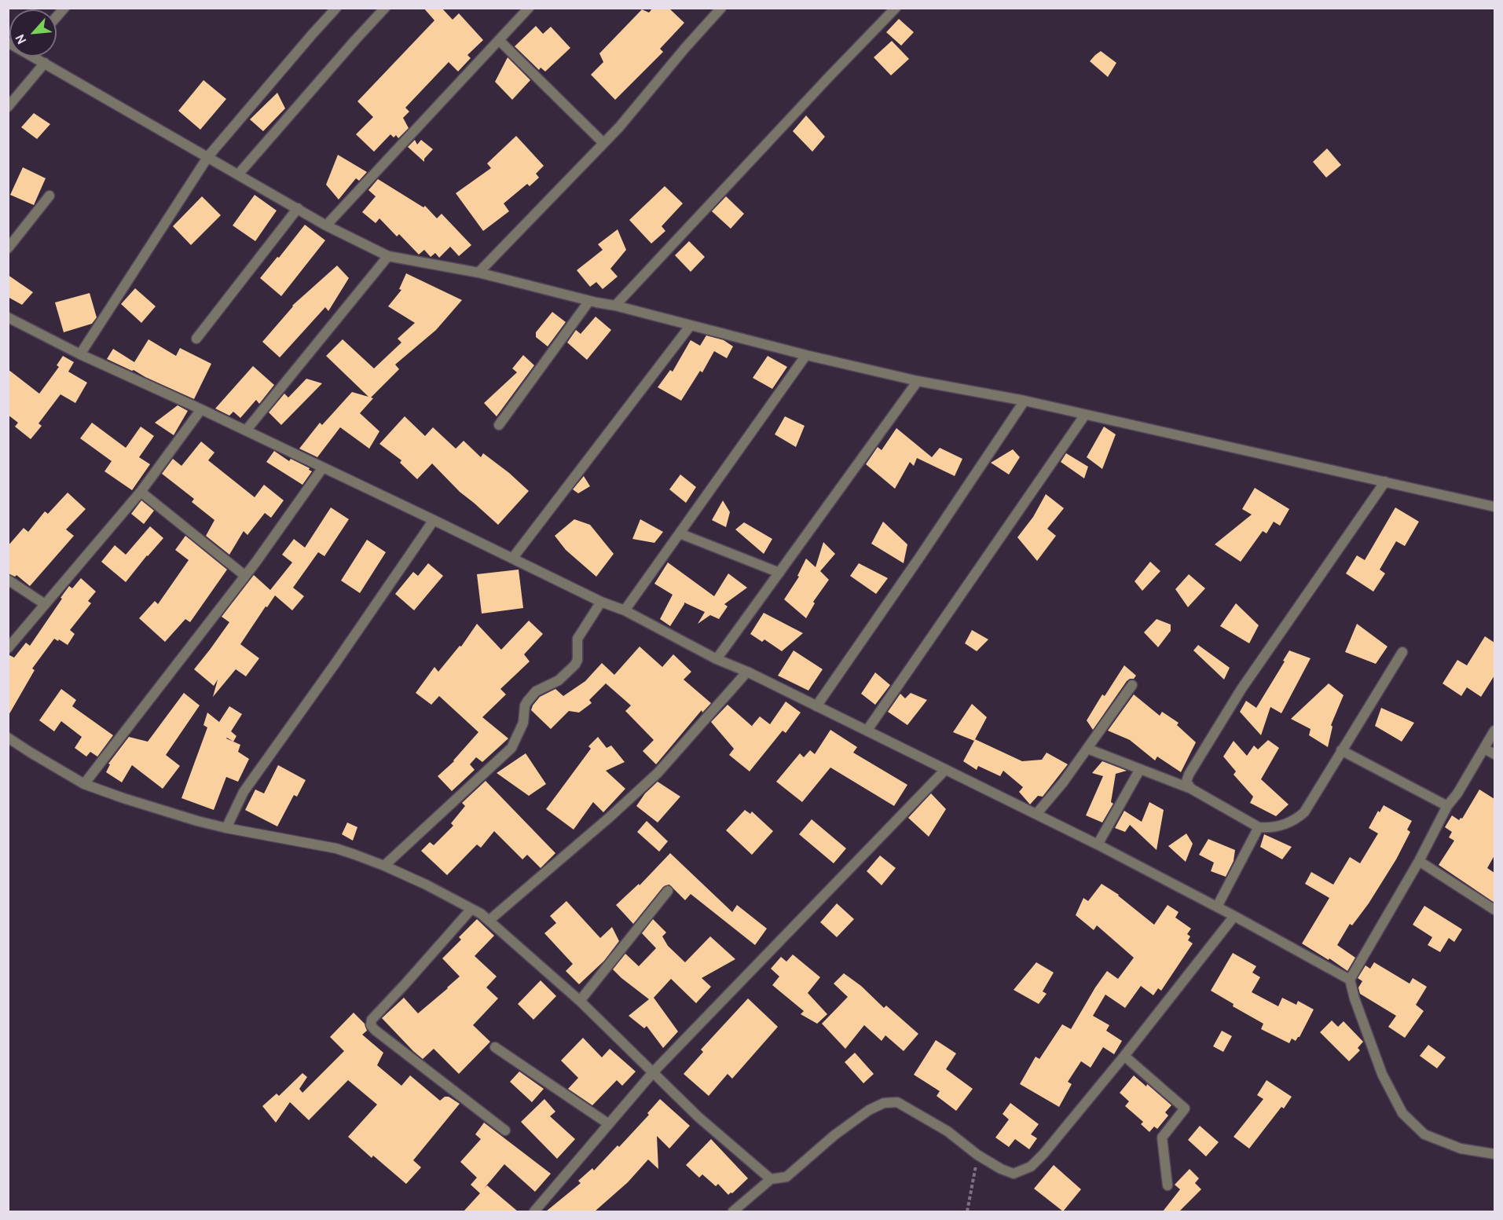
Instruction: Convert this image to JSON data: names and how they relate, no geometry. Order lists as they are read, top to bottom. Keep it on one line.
{"north":"bottom left"}
